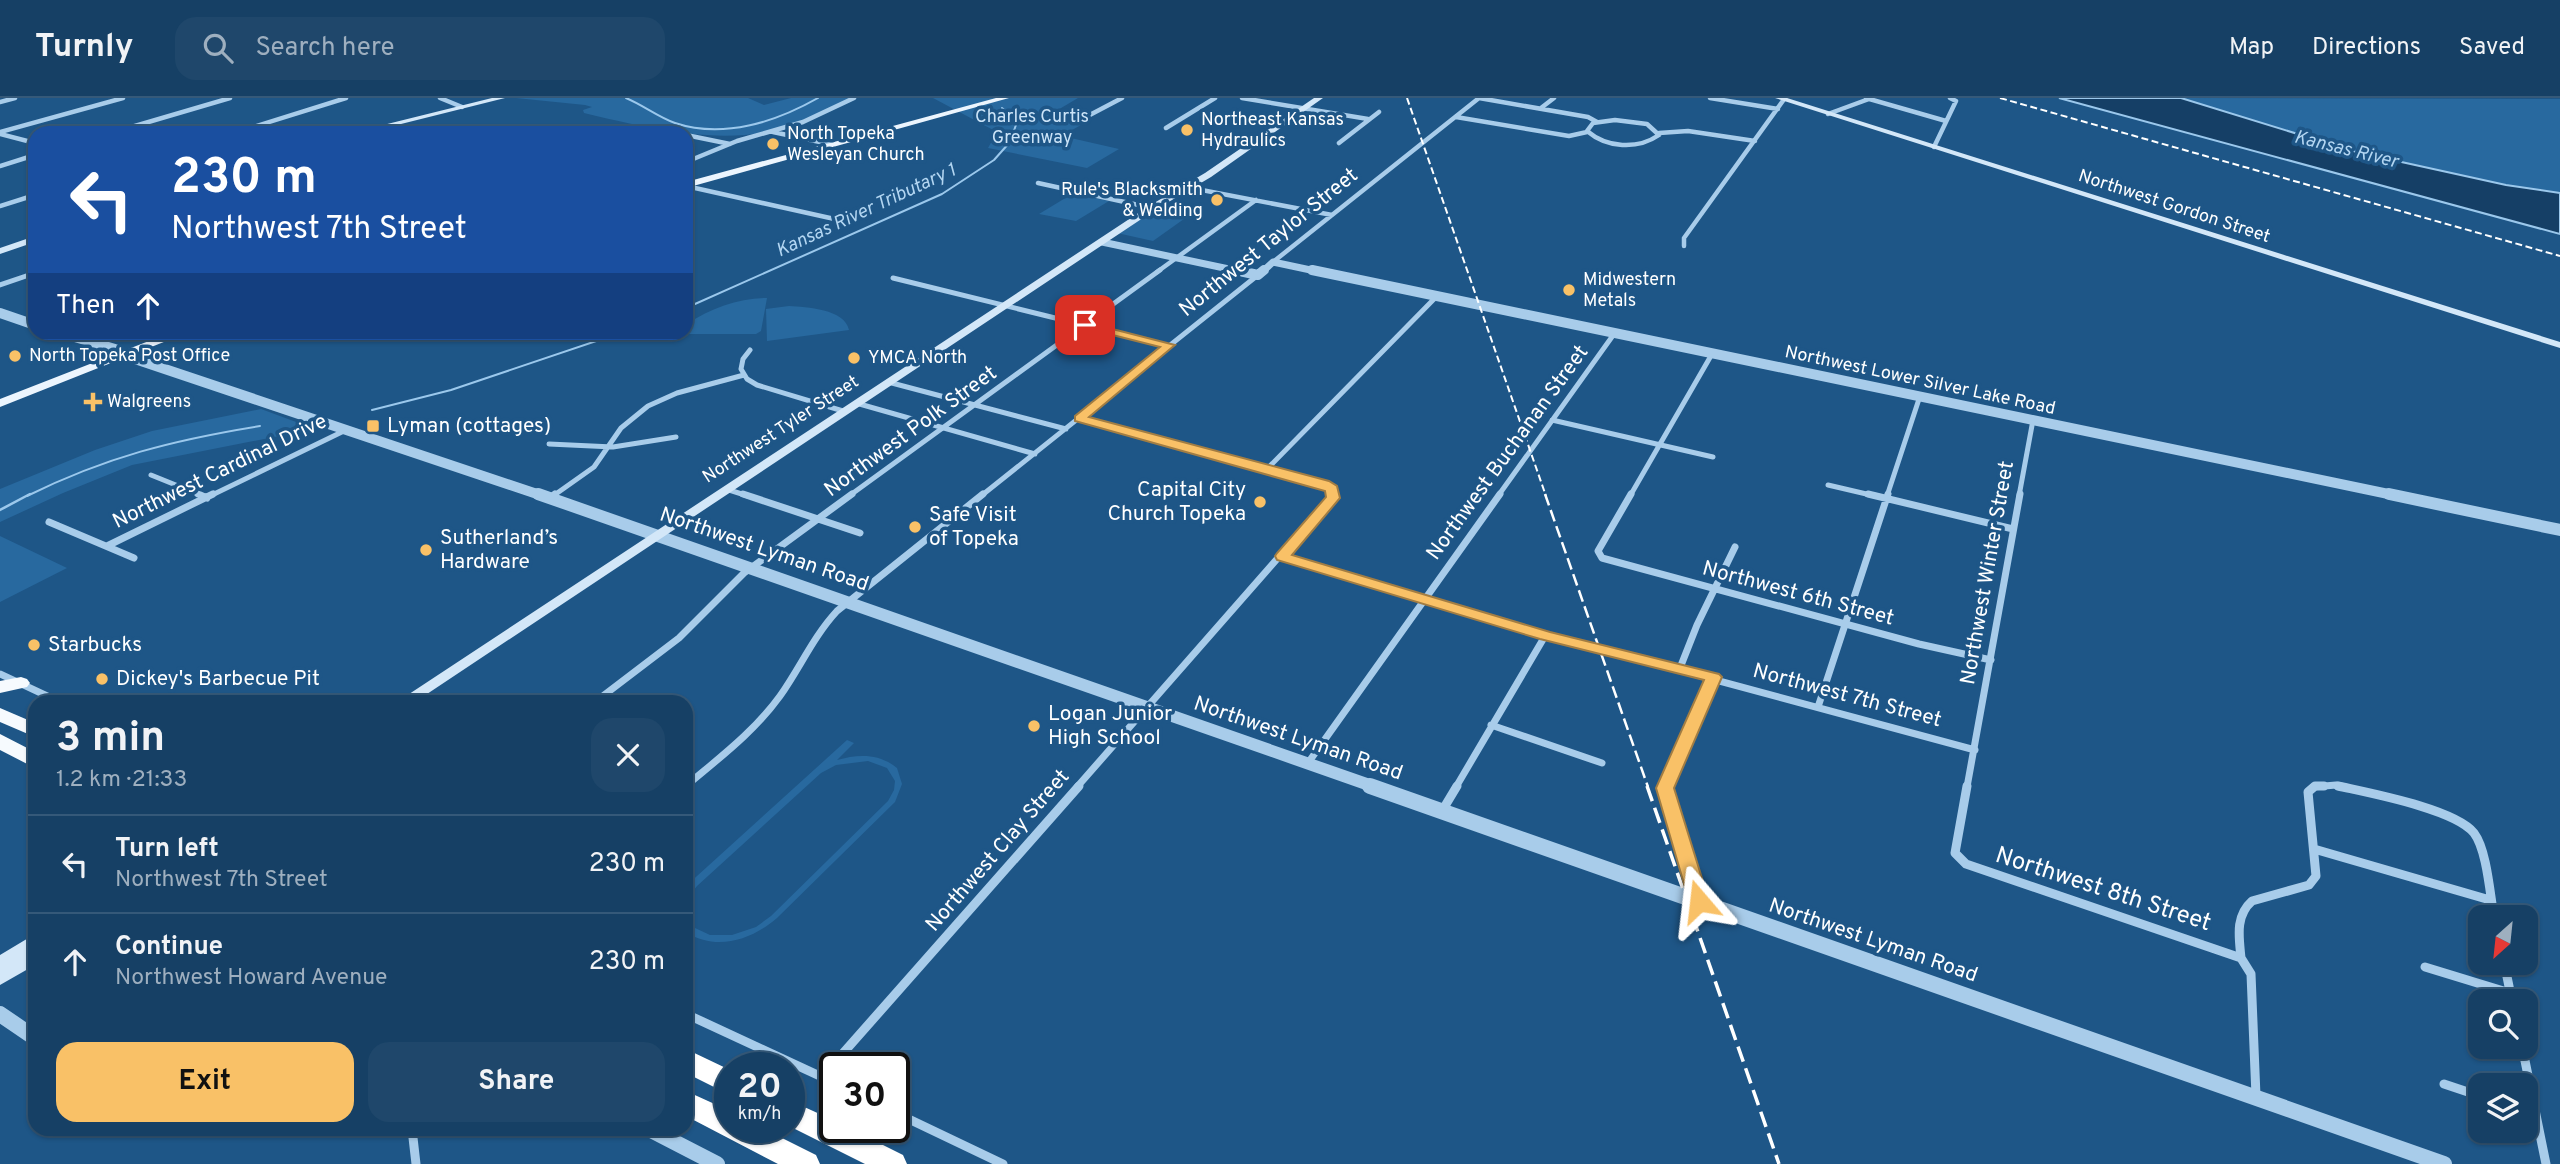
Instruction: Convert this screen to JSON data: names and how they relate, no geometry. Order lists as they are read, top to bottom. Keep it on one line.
{"streets":{"main road":["Northwest Gordon Street","Northwest Tyler Street"],"street":["Northwest Taylor Street","Northwest Lower Silver Lake Road","Northwest Polk Street","Northwest Buchanan Street","Northwest Cardinal Drive","Northwest Lyman Road","Northwest Winter Street","Northwest 6th Street","Northwest 7th Street","Northwest Clay Street","Northwest 8th Street"]},"crossings":[["Northwest Taylor Street","Northwest Lower Silver Lake Road"],["Northwest Taylor Street","Northwest Lyman Road"],["Northwest Lower Silver Lake Road","Northwest Buchanan Street"],["Northwest Lower Silver Lake Road","Northwest Winter Street"],["Northwest Tyler Street","Northwest Lyman Road"],["Northwest Polk Street","Northwest Lyman Road"],["Northwest Buchanan Street","Northwest Lyman Road"],["Northwest Buchanan Street","Northwest 7th Street"],["Northwest Cardinal Drive","Northwest Lyman Road"],["Northwest Lyman Road","Northwest Clay Street"],["Northwest Winter Street","Northwest 6th Street"],["Northwest Winter Street","Northwest 7th Street"],["Northwest Winter Street","Northwest 8th Street"],["Northwest 7th Street","Northwest Clay Street"]],"water":["Kansas River","Kansas River Tributary 1"],"parks":["Charles Curtis Greenway"],"places":{"other":["Northeast Kansas Hydraulics","North Topeka Wesleyan Church","Rule's Blacksmith & Welding","Midwestern Metals","North Topeka Post Office","YMCA North","Capital City Church Topeka","Safe Visit of Topeka","Sutherland’s Hardware","Starbucks","Dickey's Barbecue Pit","Logan Junior High School"],"health":["Walgreens"],"transit":["Lyman (cottages)"]},"north":"bottom left","page":{"header":"Turnly","search":"Search here","nav":["Map","Directions","Saved"],"turn":["230 m","Northwest 7th Street"],"then":"Then","heading":["3 min","1.2 km · 21:33"],"list":[{"name":"Turn left","note":"Northwest 7th Street","value":"230 m"},{"name":"Continue","note":"Northwest Howard Avenue","value":"230 m"}],"buttons":["Exit","Share"],"speed":"20 km/h","limit":"30"}}
